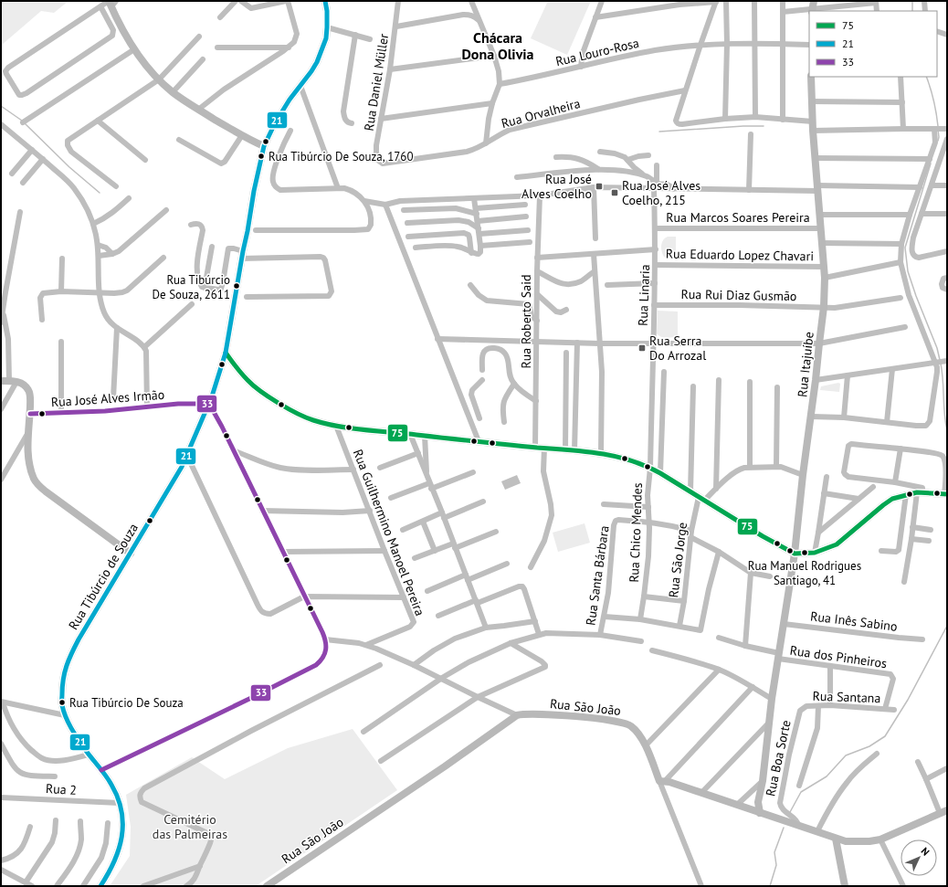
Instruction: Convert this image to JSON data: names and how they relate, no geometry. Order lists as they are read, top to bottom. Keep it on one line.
{"streets":{"main road":["Rua Itajuíbe","Rua Tibúrcio de Souza","Rua São João"],"street":["Rua Louro-Rosa","Rua Daniel Müller","Rua Orvalheira","Rua Marcos Soares Pereira","Rua Eduardo Lopez Chavari","Rua Linaria","Rua Rui Diaz Gusmão","Rua Roberto Said","Rua José Alves Irmão","Rua Guilhermino Manoel Pereira","Rua Chico Mendes","Rua São Jorge","Rua Santa Bárbara","Rua Inês Sabino","Rua dos Pinheiros","Rua Santana","Rua Boa Sorte","Rua 2"]},"crossings":[["Rua Daniel Müller","Rua Orvalheira"],["Rua Marcos Soares Pereira","Rua Linaria"],["Rua Marcos Soares Pereira","Rua Itajuíbe"],["Rua Eduardo Lopez Chavari","Rua Linaria"],["Rua Eduardo Lopez Chavari","Rua Itajuíbe"],["Rua Linaria","Rua Rui Diaz Gusmão"],["Rua Linaria","Rua Chico Mendes"],["Rua Rui Diaz Gusmão","Rua Itajuíbe"],["Rua Itajuíbe","Rua Inês Sabino"],["Rua Itajuíbe","Rua dos Pinheiros"],["Rua José Alves Irmão","Rua Tibúrcio de Souza"],["Rua Chico Mendes","Rua Santa Bárbara"],["Rua Tibúrcio de Souza","Rua 2"],["Rua dos Pinheiros","Rua Santana"],["Rua Santana","Rua Boa Sorte"]],"districts":["Chácara Dona Olivia"],"parks":["Cemitério das Palmeiras"],"places":{"other":["Rua Tibúrcio De Souza, 1760","Rua Tibúrcio De Souza, 2611","Rua Manuel Rodrigues Santiago, 41","Rua Tibúrcio De Souza"],"transit":["Rua José Alves Coelho","Rua José Alves Coelho, 215","Rua Serra Do Arrozal"]},"lines":["transit line 21","transit line 75","transit line 33"],"legend":["75","21","33"],"north":"top right"}
